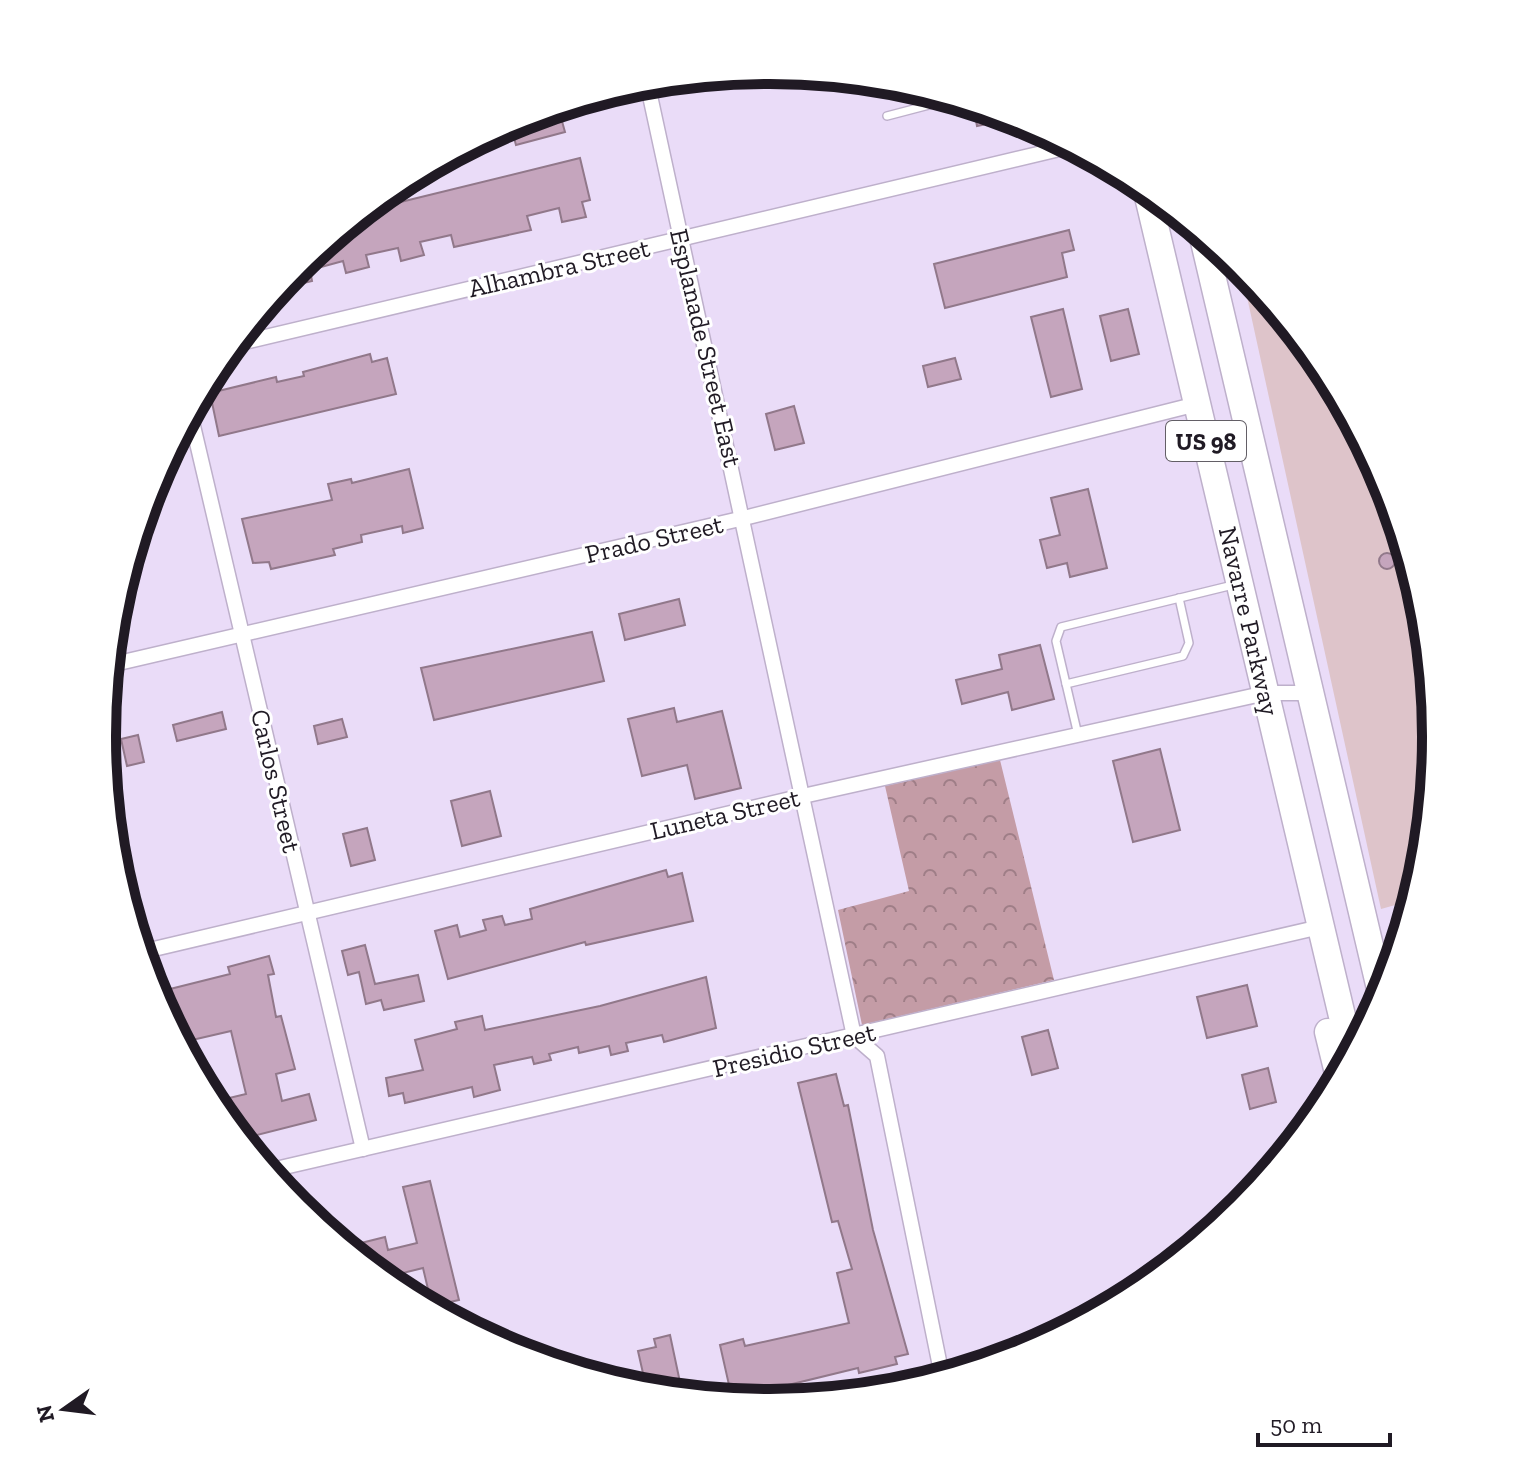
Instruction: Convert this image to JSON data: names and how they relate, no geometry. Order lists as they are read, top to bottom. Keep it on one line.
{"streets":{"highway":["US 98","Navarre Parkway"],"street":["Alhambra Street","Esplanade Street East","Prado Street","Carlos Street","Luneta Street","Presidio Street"]},"crossings":[["Alhambra Street","Esplanade Street East"],["Esplanade Street East","Prado Street"],["Esplanade Street East","Luneta Street"],["Esplanade Street East","Presidio Street"],["Prado Street","Navarre Parkway"],["Prado Street","Carlos Street"],["Navarre Parkway","Luneta Street"],["Navarre Parkway","Presidio Street"],["Carlos Street","Luneta Street"],["Carlos Street","Presidio Street"]],"scale_bar":"50 m","north":"left"}
